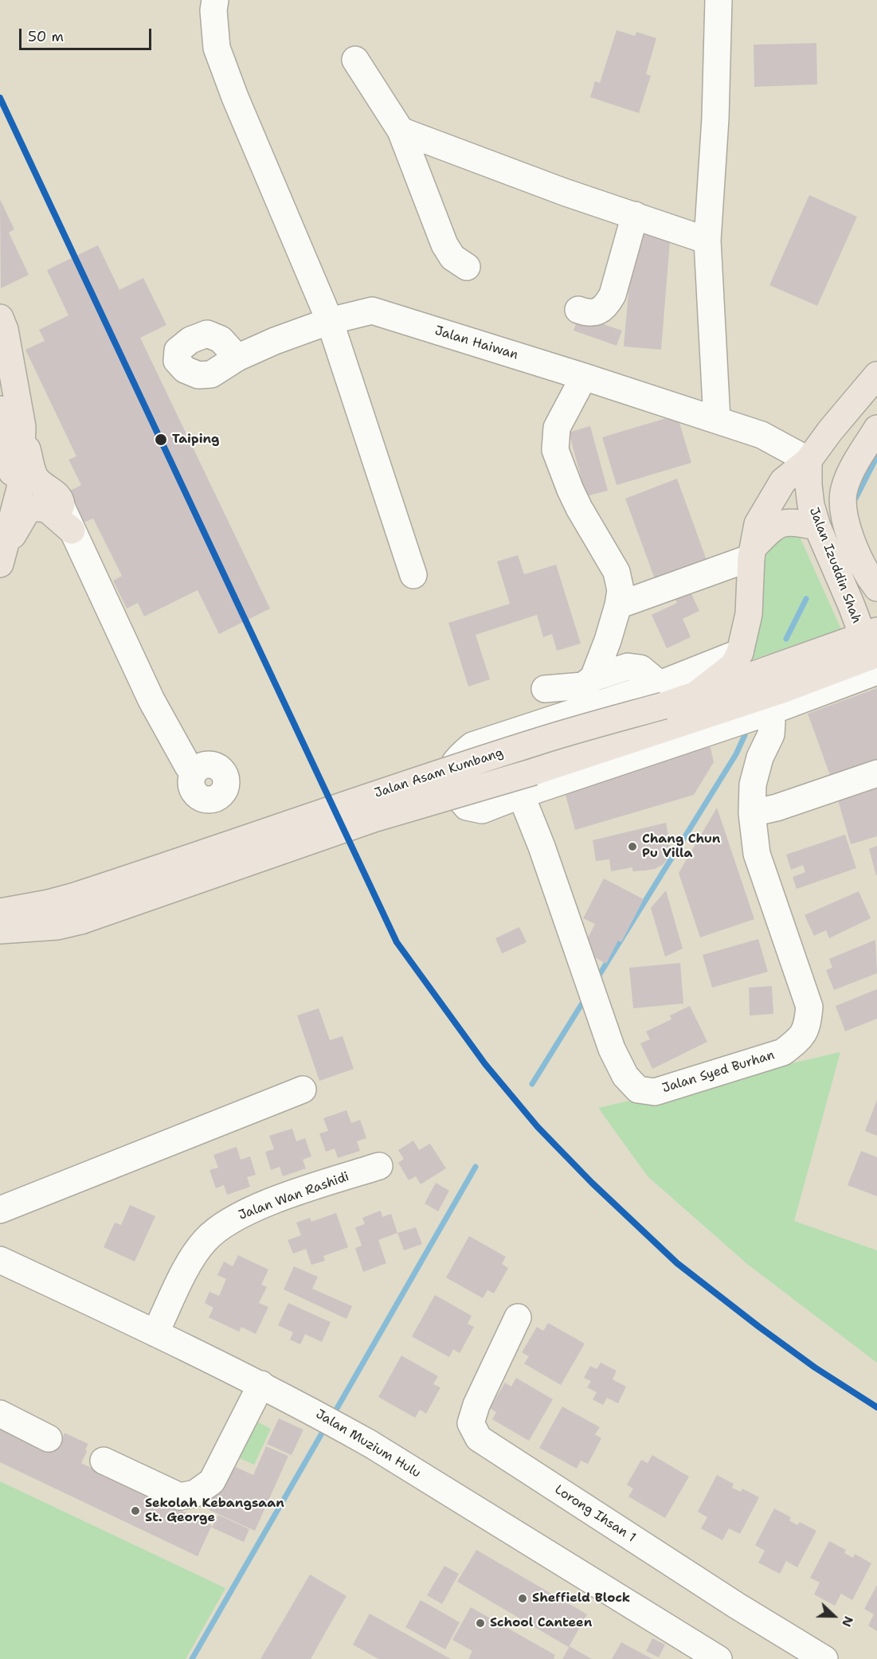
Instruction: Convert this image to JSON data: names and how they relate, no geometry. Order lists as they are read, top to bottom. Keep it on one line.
{"streets":{"main road":["Jalan Izuddin Shah","Jalan Asam Kumbang"],"street":["Jalan Haiwan","Jalan Syed Burhan","Jalan Wan Rashidi","Jalan Muzium Hulu","Lorong Ihsan 1"]},"crossings":[["Jalan Haiwan","Jalan Izuddin Shah"],["Jalan Izuddin Shah","Jalan Asam Kumbang"],["Jalan Wan Rashidi","Jalan Muzium Hulu"]],"places":["Taiping","Chang Chun Pu Villa","Sekolah Kebangsaan St. George","Sheffield Block","School Canteen"],"scale_bar":"50 m","north":"right"}
